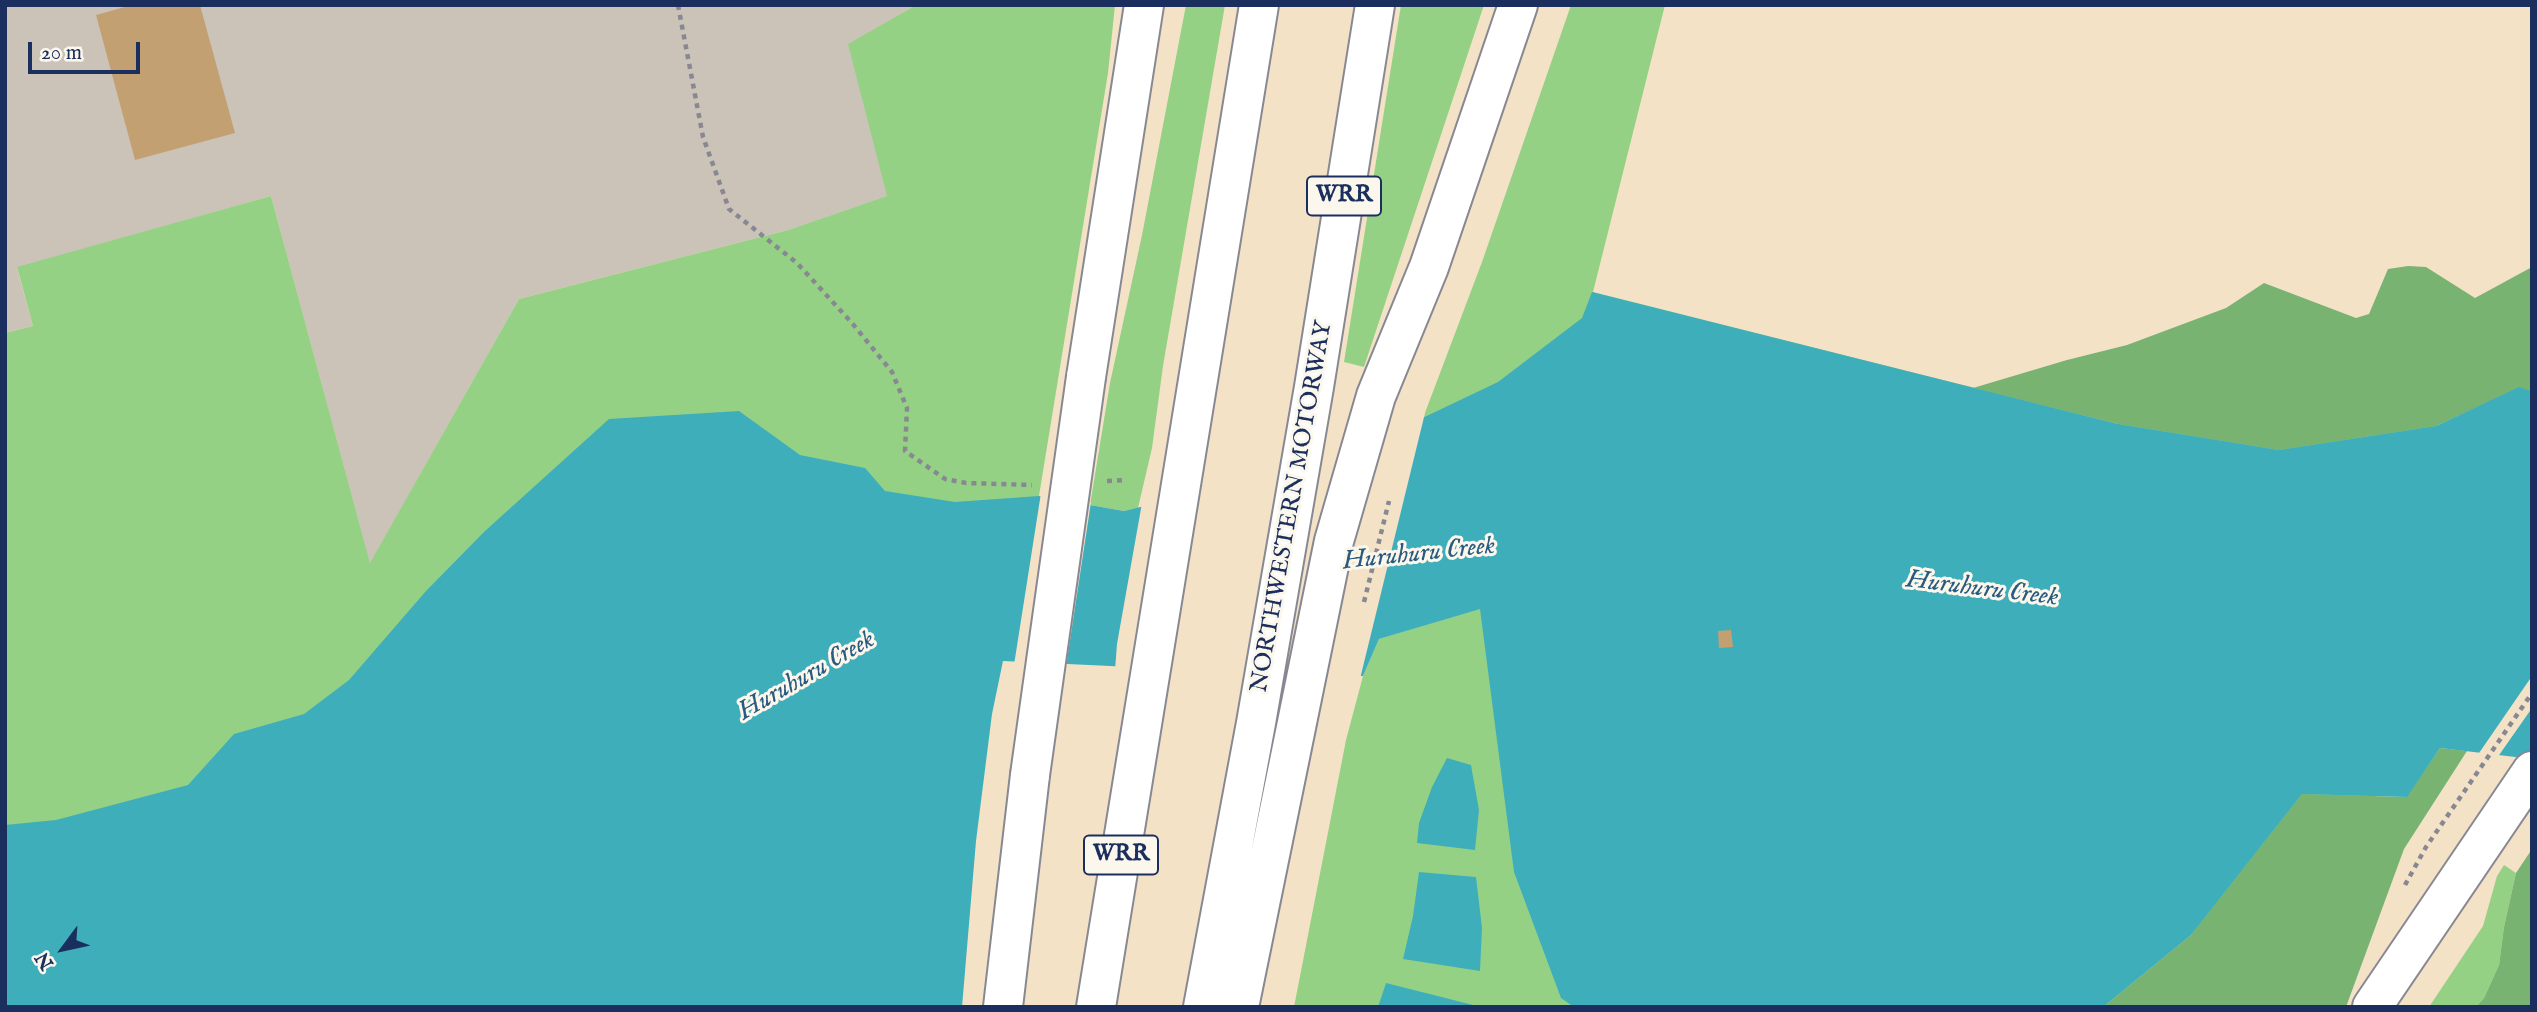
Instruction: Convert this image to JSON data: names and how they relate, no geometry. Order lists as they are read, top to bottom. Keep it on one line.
{"streets":{"main road":["WRR","NORTHWESTERN MOTORWAY"]},"water":["Huruhuru Creek"],"scale_bar":"20 m","north":"bottom left"}
